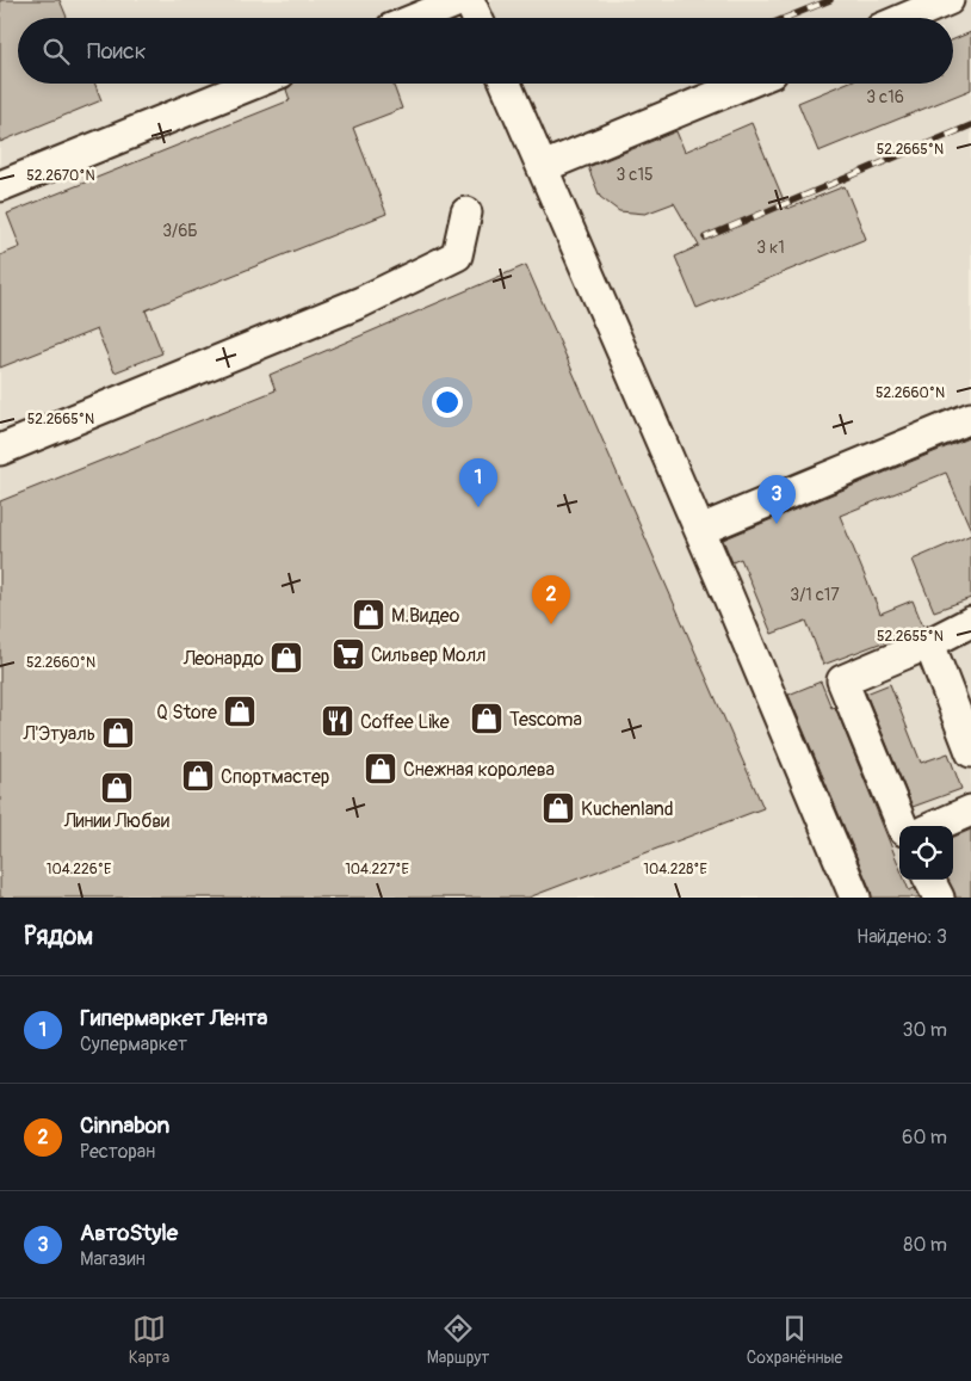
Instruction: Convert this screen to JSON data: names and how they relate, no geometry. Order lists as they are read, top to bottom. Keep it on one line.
{"places":{"shop":["М.Видео","Леонардо","Q Store","Tescoma","Л'Этуаль","Снежная королева","Спортмастер","Линии Любви","Kuchenland"],"supermarket":["Сильвер Молл"],"restaurant":["Coffee Like"]},"house_numbers":["3 с16","3 с15","3/6Б","3 к1","3/1 с17"],"page":{"search":"Поиск","pins":["1","3","2"],"heading":["Рядом","Найдено: 3"],"list":[{"mark":"1","name":"Гипермаркет Лента","note":"Супермаркет","value":"30 m"},{"mark":"2","name":"Cinnabon","note":"Ресторан","value":"60 m"},{"mark":"3","name":"АвтоStyle","note":"Магазин","value":"80 m"}],"nav":["Карта","Маршрут","Сохранённые"]},"coordinates":["52.2665°N","52.2670°N","52.2660°N","52.2655°N","104.226°E","104.227°E","104.228°E"]}
